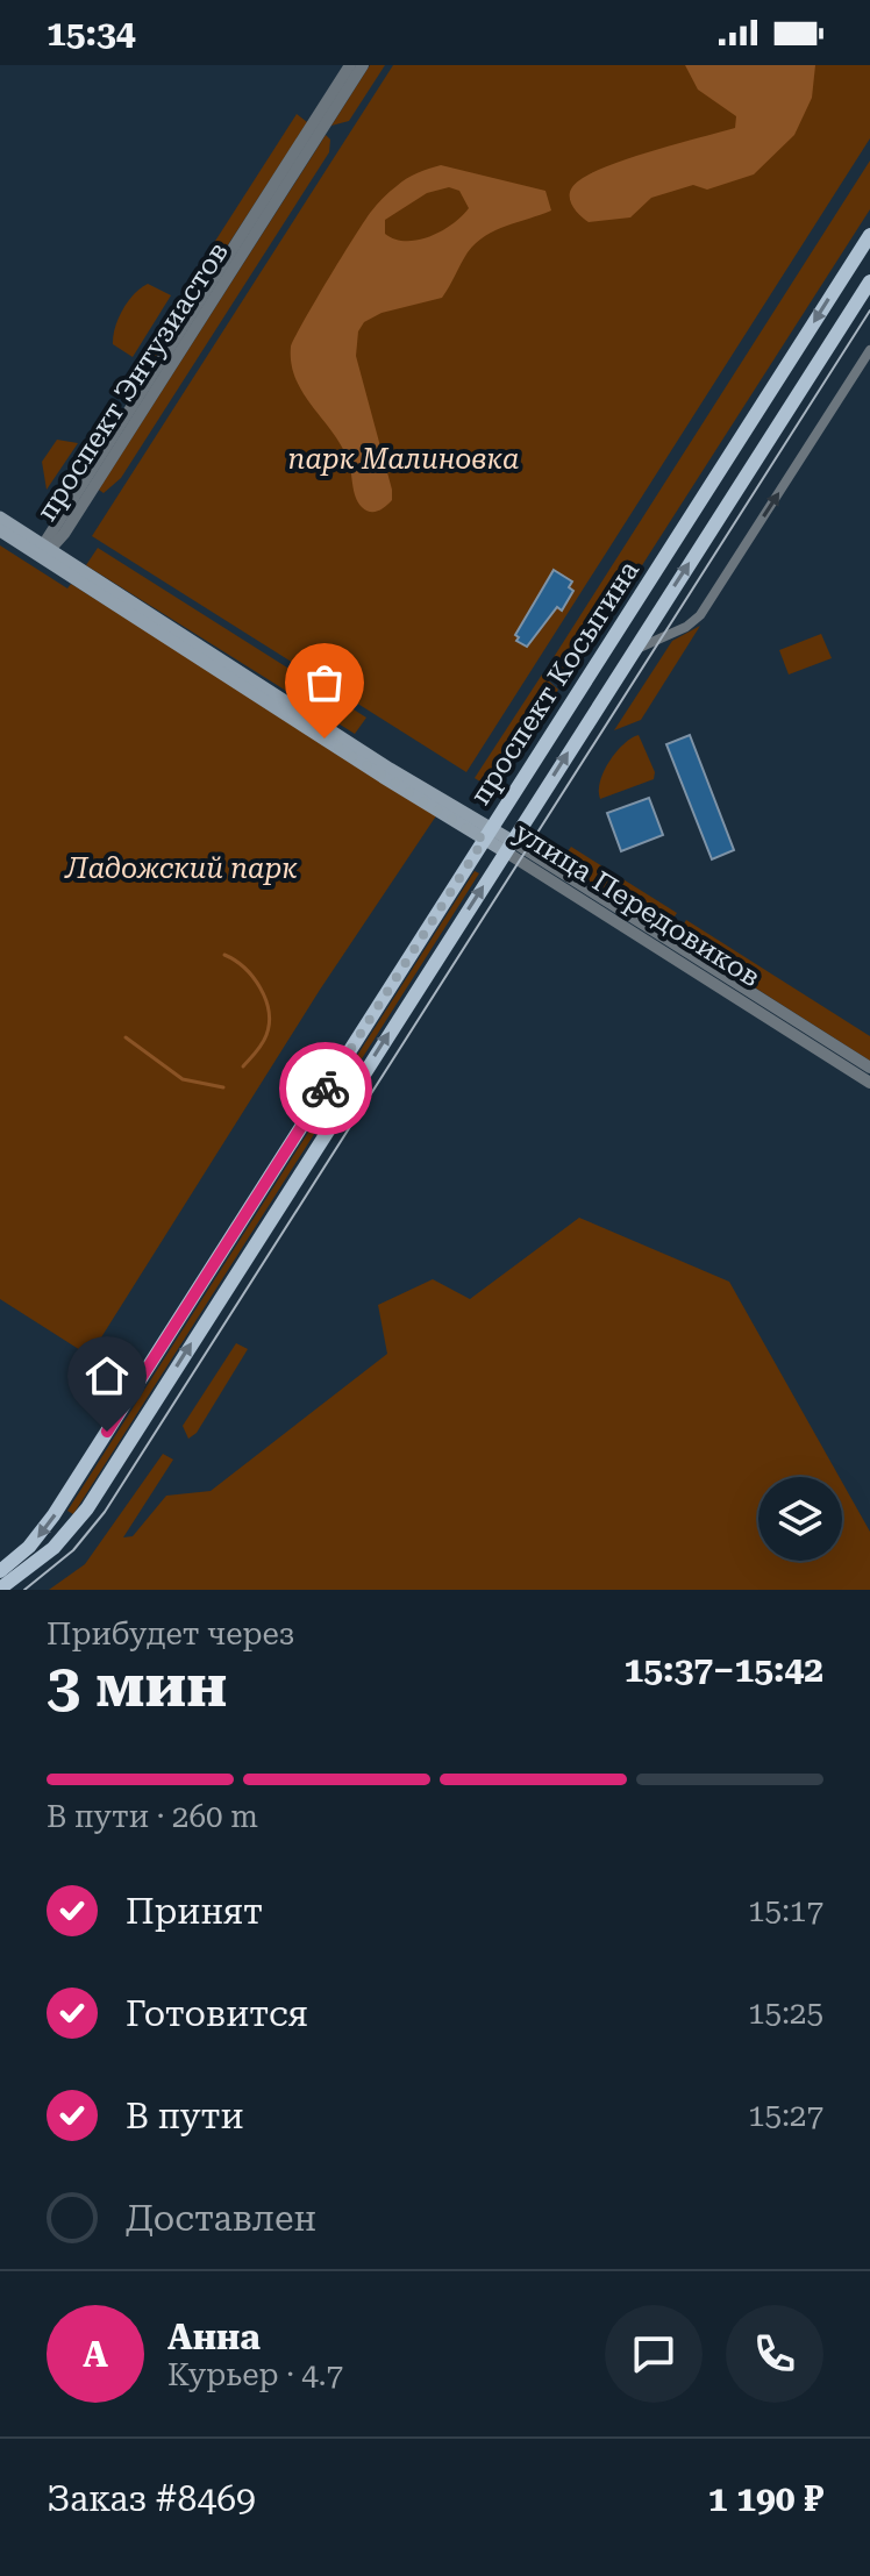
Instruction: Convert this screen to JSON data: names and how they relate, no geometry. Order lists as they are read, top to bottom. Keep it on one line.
{"streets":{"main road":["проспект Косыгина","улица Передовиков"],"street":["проспект Энтузиастов"]},"crossings":[["проспект Энтузиастов","улица Передовиков"],["проспект Косыгина","улица Передовиков"]],"parks":["парк Малиновка","Ладожский парк"],"page":{"status":"15:34","heading":["3 мин","Прибудет через","15:37–15:42"],"panel":["Анна","Курьер · 4.7","Заказ #8469","1 190 ₽"],"bar":"В пути · 260 m","list":[["Принят","15:17"],["Готовится","15:25"],["В пути","15:27"],"Доставлен"],"round":"А"}}
